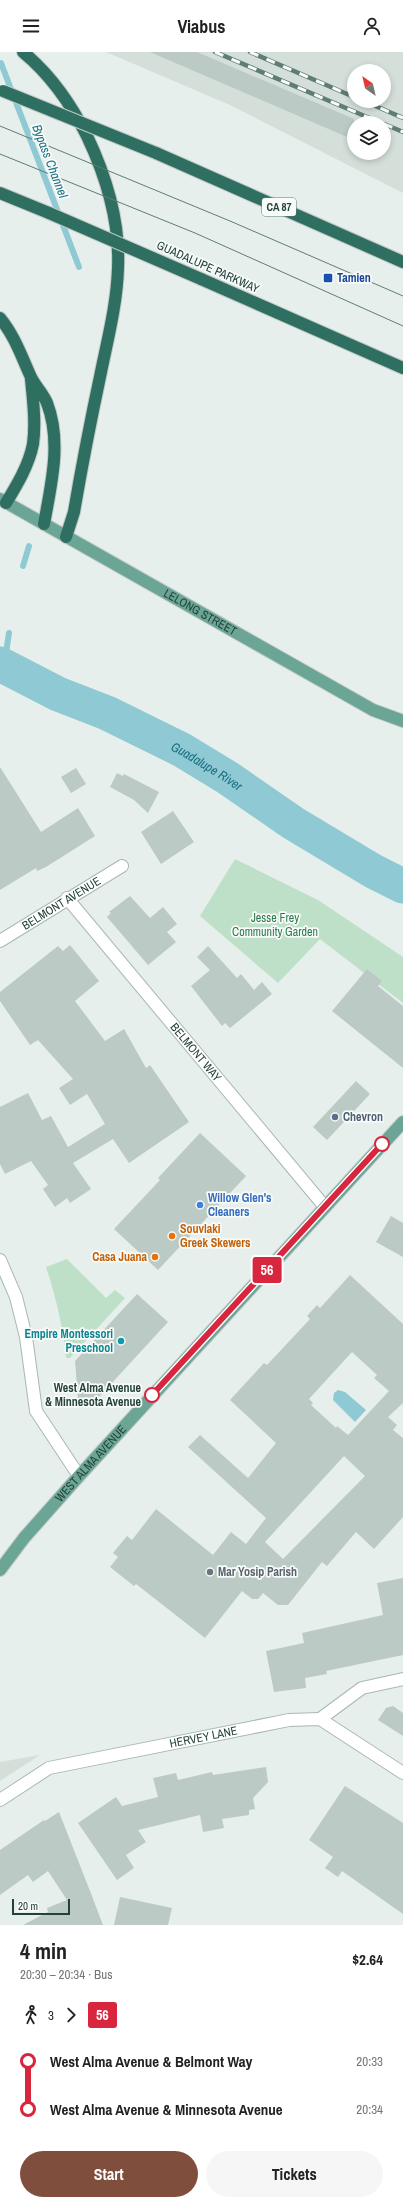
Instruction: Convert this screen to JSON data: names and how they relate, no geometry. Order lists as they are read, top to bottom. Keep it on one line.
{"streets":{"highway":["CA 87","GUADALUPE PARKWAY"],"main road":["LELONG STREET","WEST ALMA AVENUE"],"street":["BELMONT AVENUE","BELMONT WAY","HERVEY LANE"]},"crossings":[["BELMONT AVENUE","BELMONT WAY"],["BELMONT WAY","WEST ALMA AVENUE"]],"water":["Bypass Channel","Guadalupe River"],"parks":["Jesse Frey Community Garden"],"places":{"transit":["Tamien"],"other":["Chevron","Willow Glen's Cleaners","Souvlaki Greek Skewers","Casa Juana","Empire Montessori Preschool","West Alma Avenue & Minnesota Avenue","Mar Yosip Parish"]},"lines":["bus line 56"],"scale_bar":"20 m","north":"top left","page":{"header":"Viabus","on_map":"56","scale":"20 m","heading":["4 min","20:30 – 20:34 · Bus","$2.64"],"legs":["3","56"],"list":[{"name":"West Alma Avenue & Belmont Way","value":"20:33"},{"name":"West Alma Avenue & Minnesota Avenue","value":"20:34"}],"buttons":["Start","Tickets"]}}
